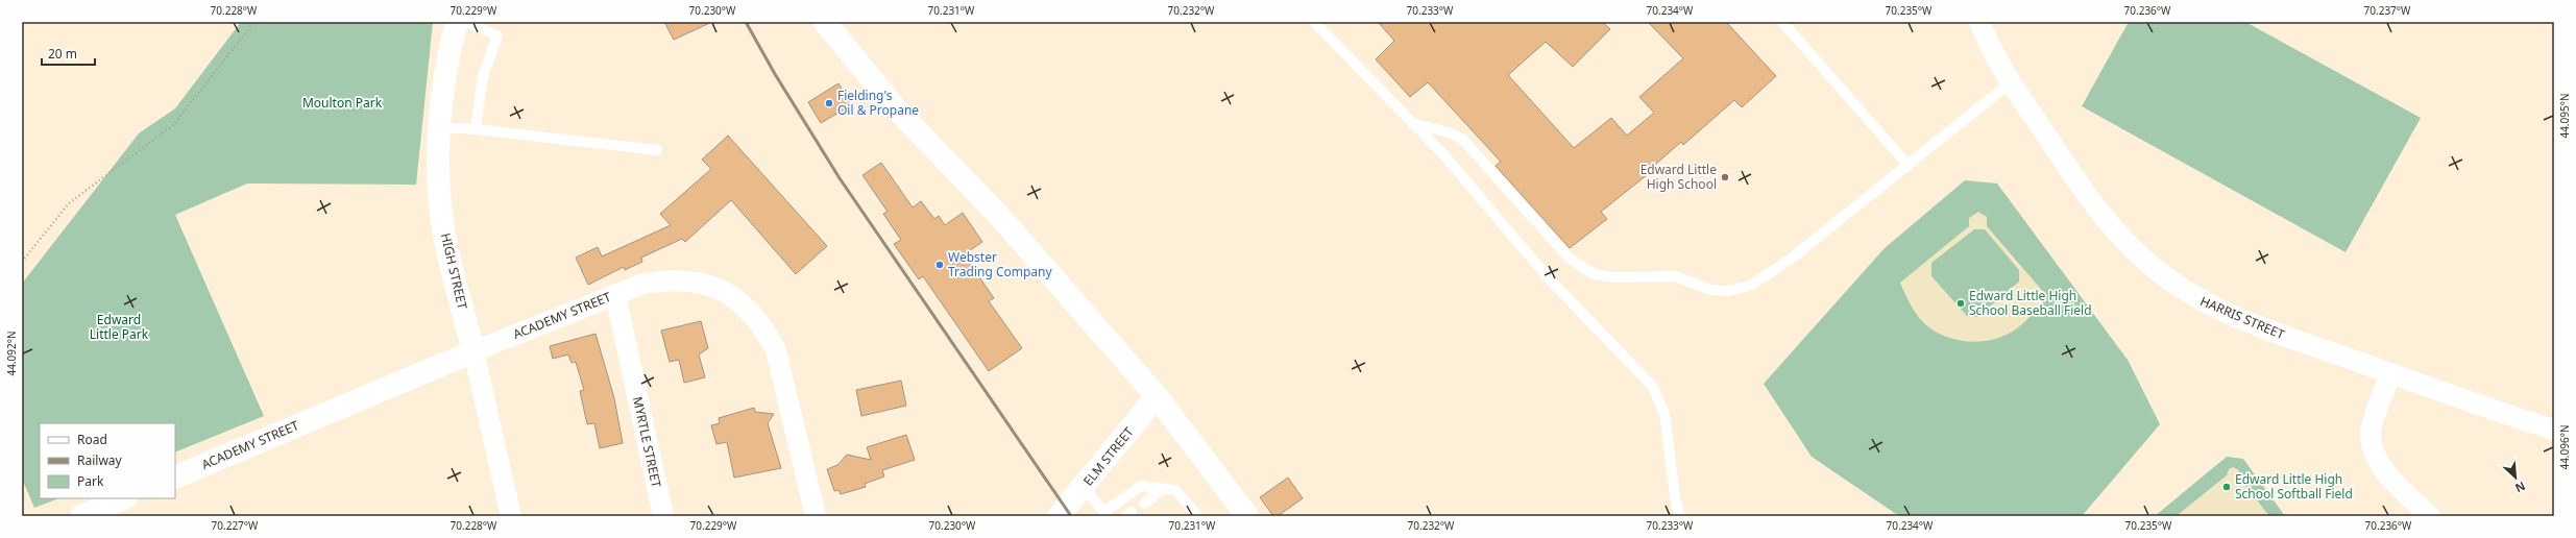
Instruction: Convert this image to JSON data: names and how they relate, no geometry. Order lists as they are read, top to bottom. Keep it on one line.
{"streets":{"main road":["HIGH STREET","ACADEMY STREET","ELM STREET"],"street":["HARRIS STREET","MYRTLE STREET"]},"crossings":[["HIGH STREET","ACADEMY STREET"],["ACADEMY STREET","MYRTLE STREET"]],"parks":["Moulton Park","Edward Little Park"],"places":["Fielding's Oil & Propane","Edward Little High School","Webster Trading Company","Edward Little High School Baseball Field","Edward Little High School Softball Field"],"legend":["Road","Railway","Park"],"scale_bar":"20 m","north":"bottom right","coordinates":["70.228°W","70.229°W","70.230°W","70.231°W","70.232°W","70.233°W","70.234°W","70.235°W","70.236°W","70.237°W","44.095°N","44.092°N","44.096°N","70.227°W"]}
